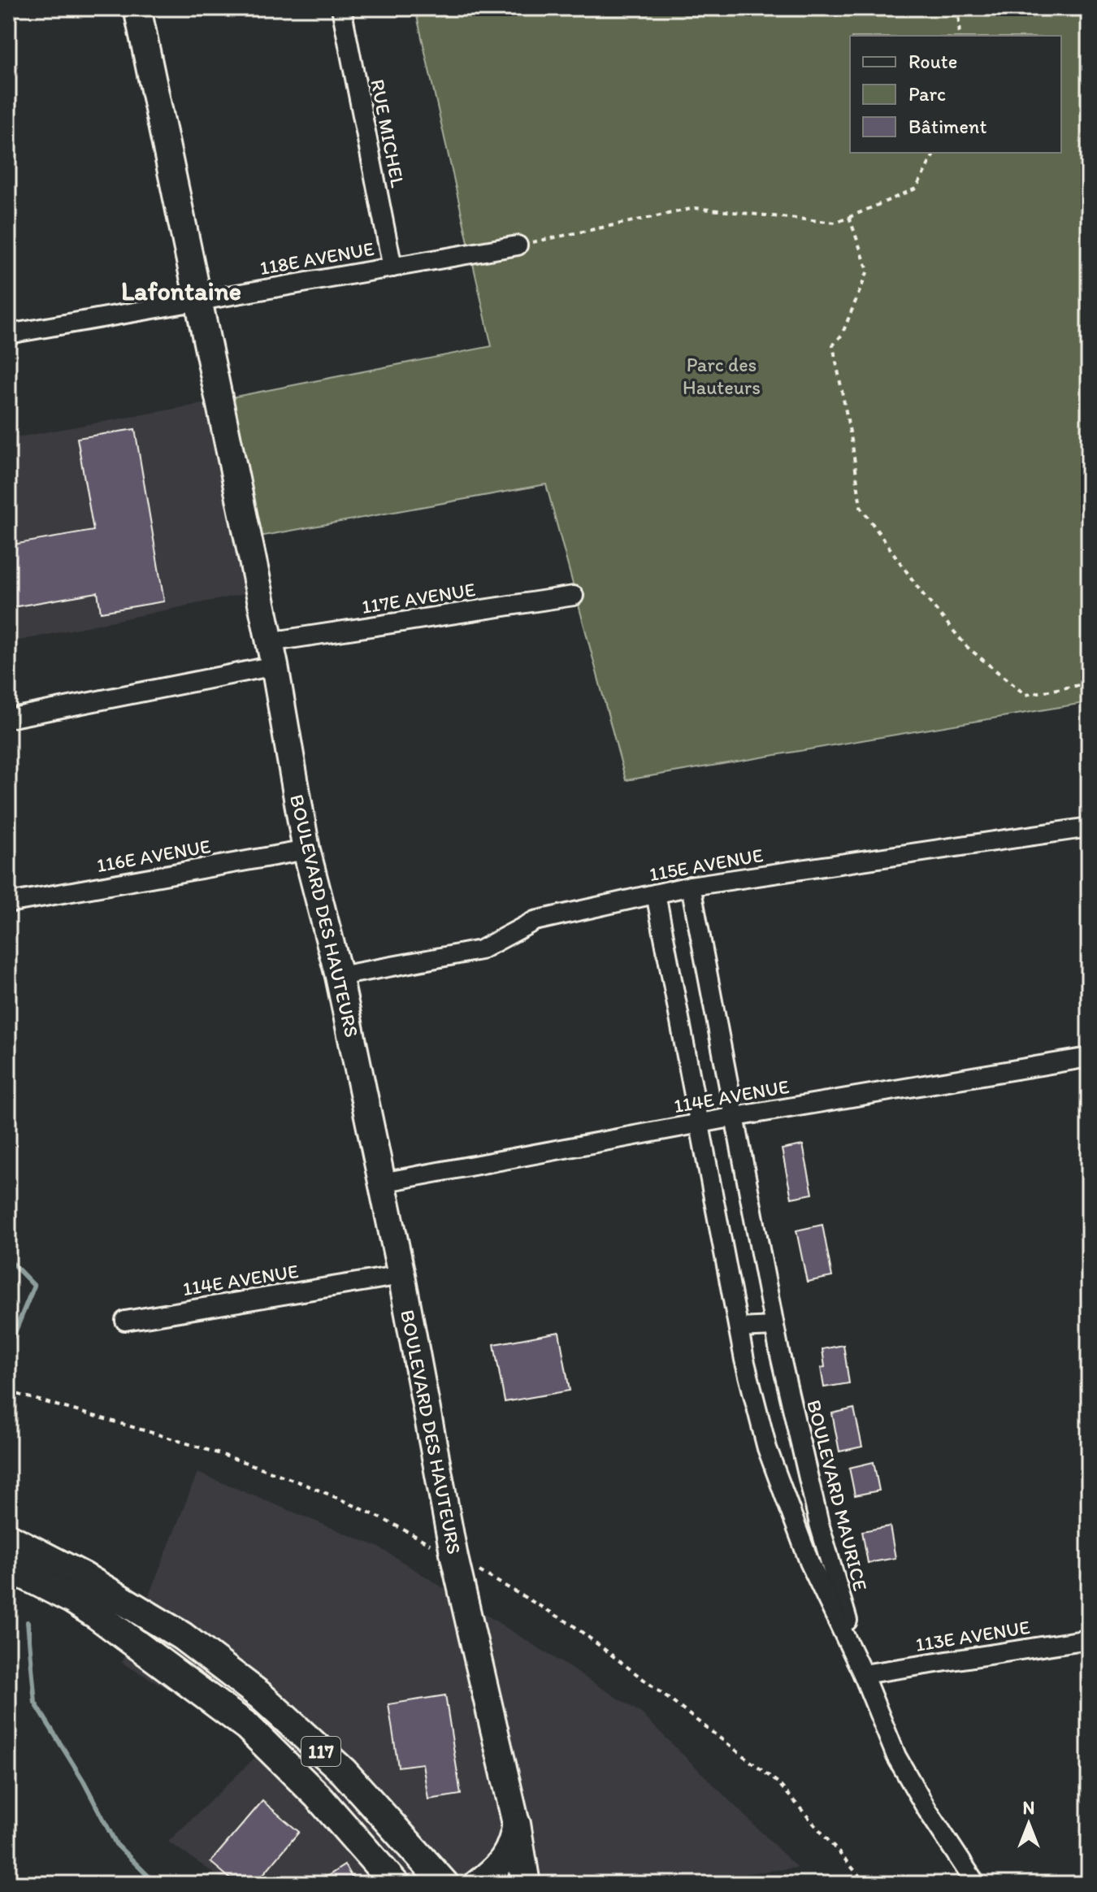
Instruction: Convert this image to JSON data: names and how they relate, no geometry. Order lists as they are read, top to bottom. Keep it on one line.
{"streets":{"main road":["BOULEVARD DES HAUTEURS","117"],"street":["RUE MICHEL","118E AVENUE","117E AVENUE","116E AVENUE","115E AVENUE","114E AVENUE","BOULEVARD MAURICE","113E AVENUE"]},"crossings":[["RUE MICHEL","118E AVENUE"],["118E AVENUE","BOULEVARD DES HAUTEURS"],["117E AVENUE","BOULEVARD DES HAUTEURS"],["116E AVENUE","BOULEVARD DES HAUTEURS"],["115E AVENUE","BOULEVARD DES HAUTEURS"],["115E AVENUE","BOULEVARD MAURICE"],["BOULEVARD DES HAUTEURS","114E AVENUE"],["114E AVENUE","BOULEVARD MAURICE"],["BOULEVARD MAURICE","113E AVENUE"]],"districts":["Lafontaine"],"parks":["Parc des Hauteurs"],"legend":["Route","Parc","Bâtiment"],"north":"top"}
